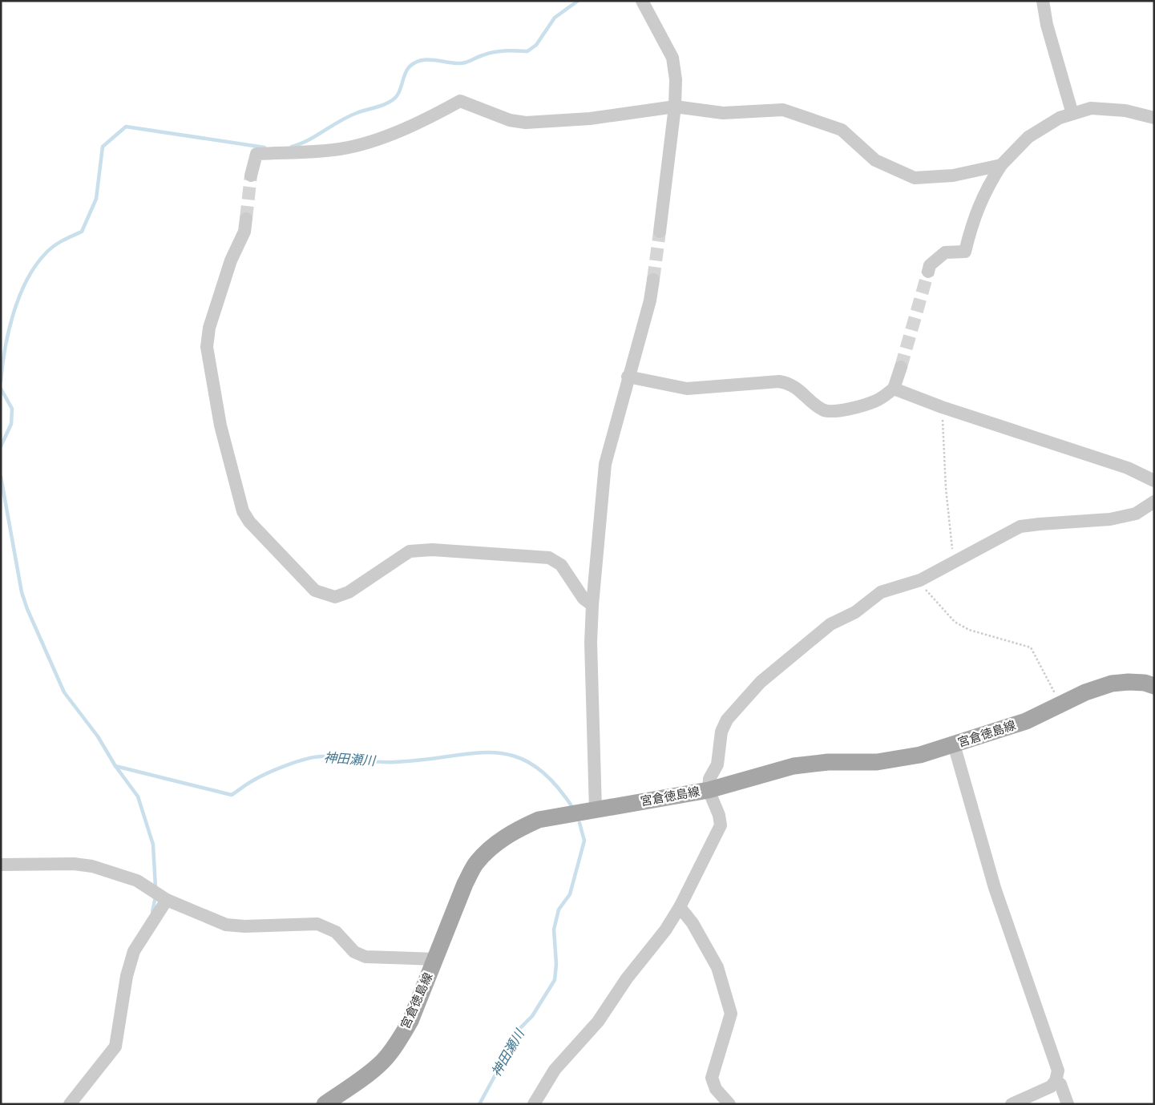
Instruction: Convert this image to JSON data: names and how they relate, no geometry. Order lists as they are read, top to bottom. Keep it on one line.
{"streets":{"main road":["宮倉徳島線"]},"water":["神田瀬川"]}
